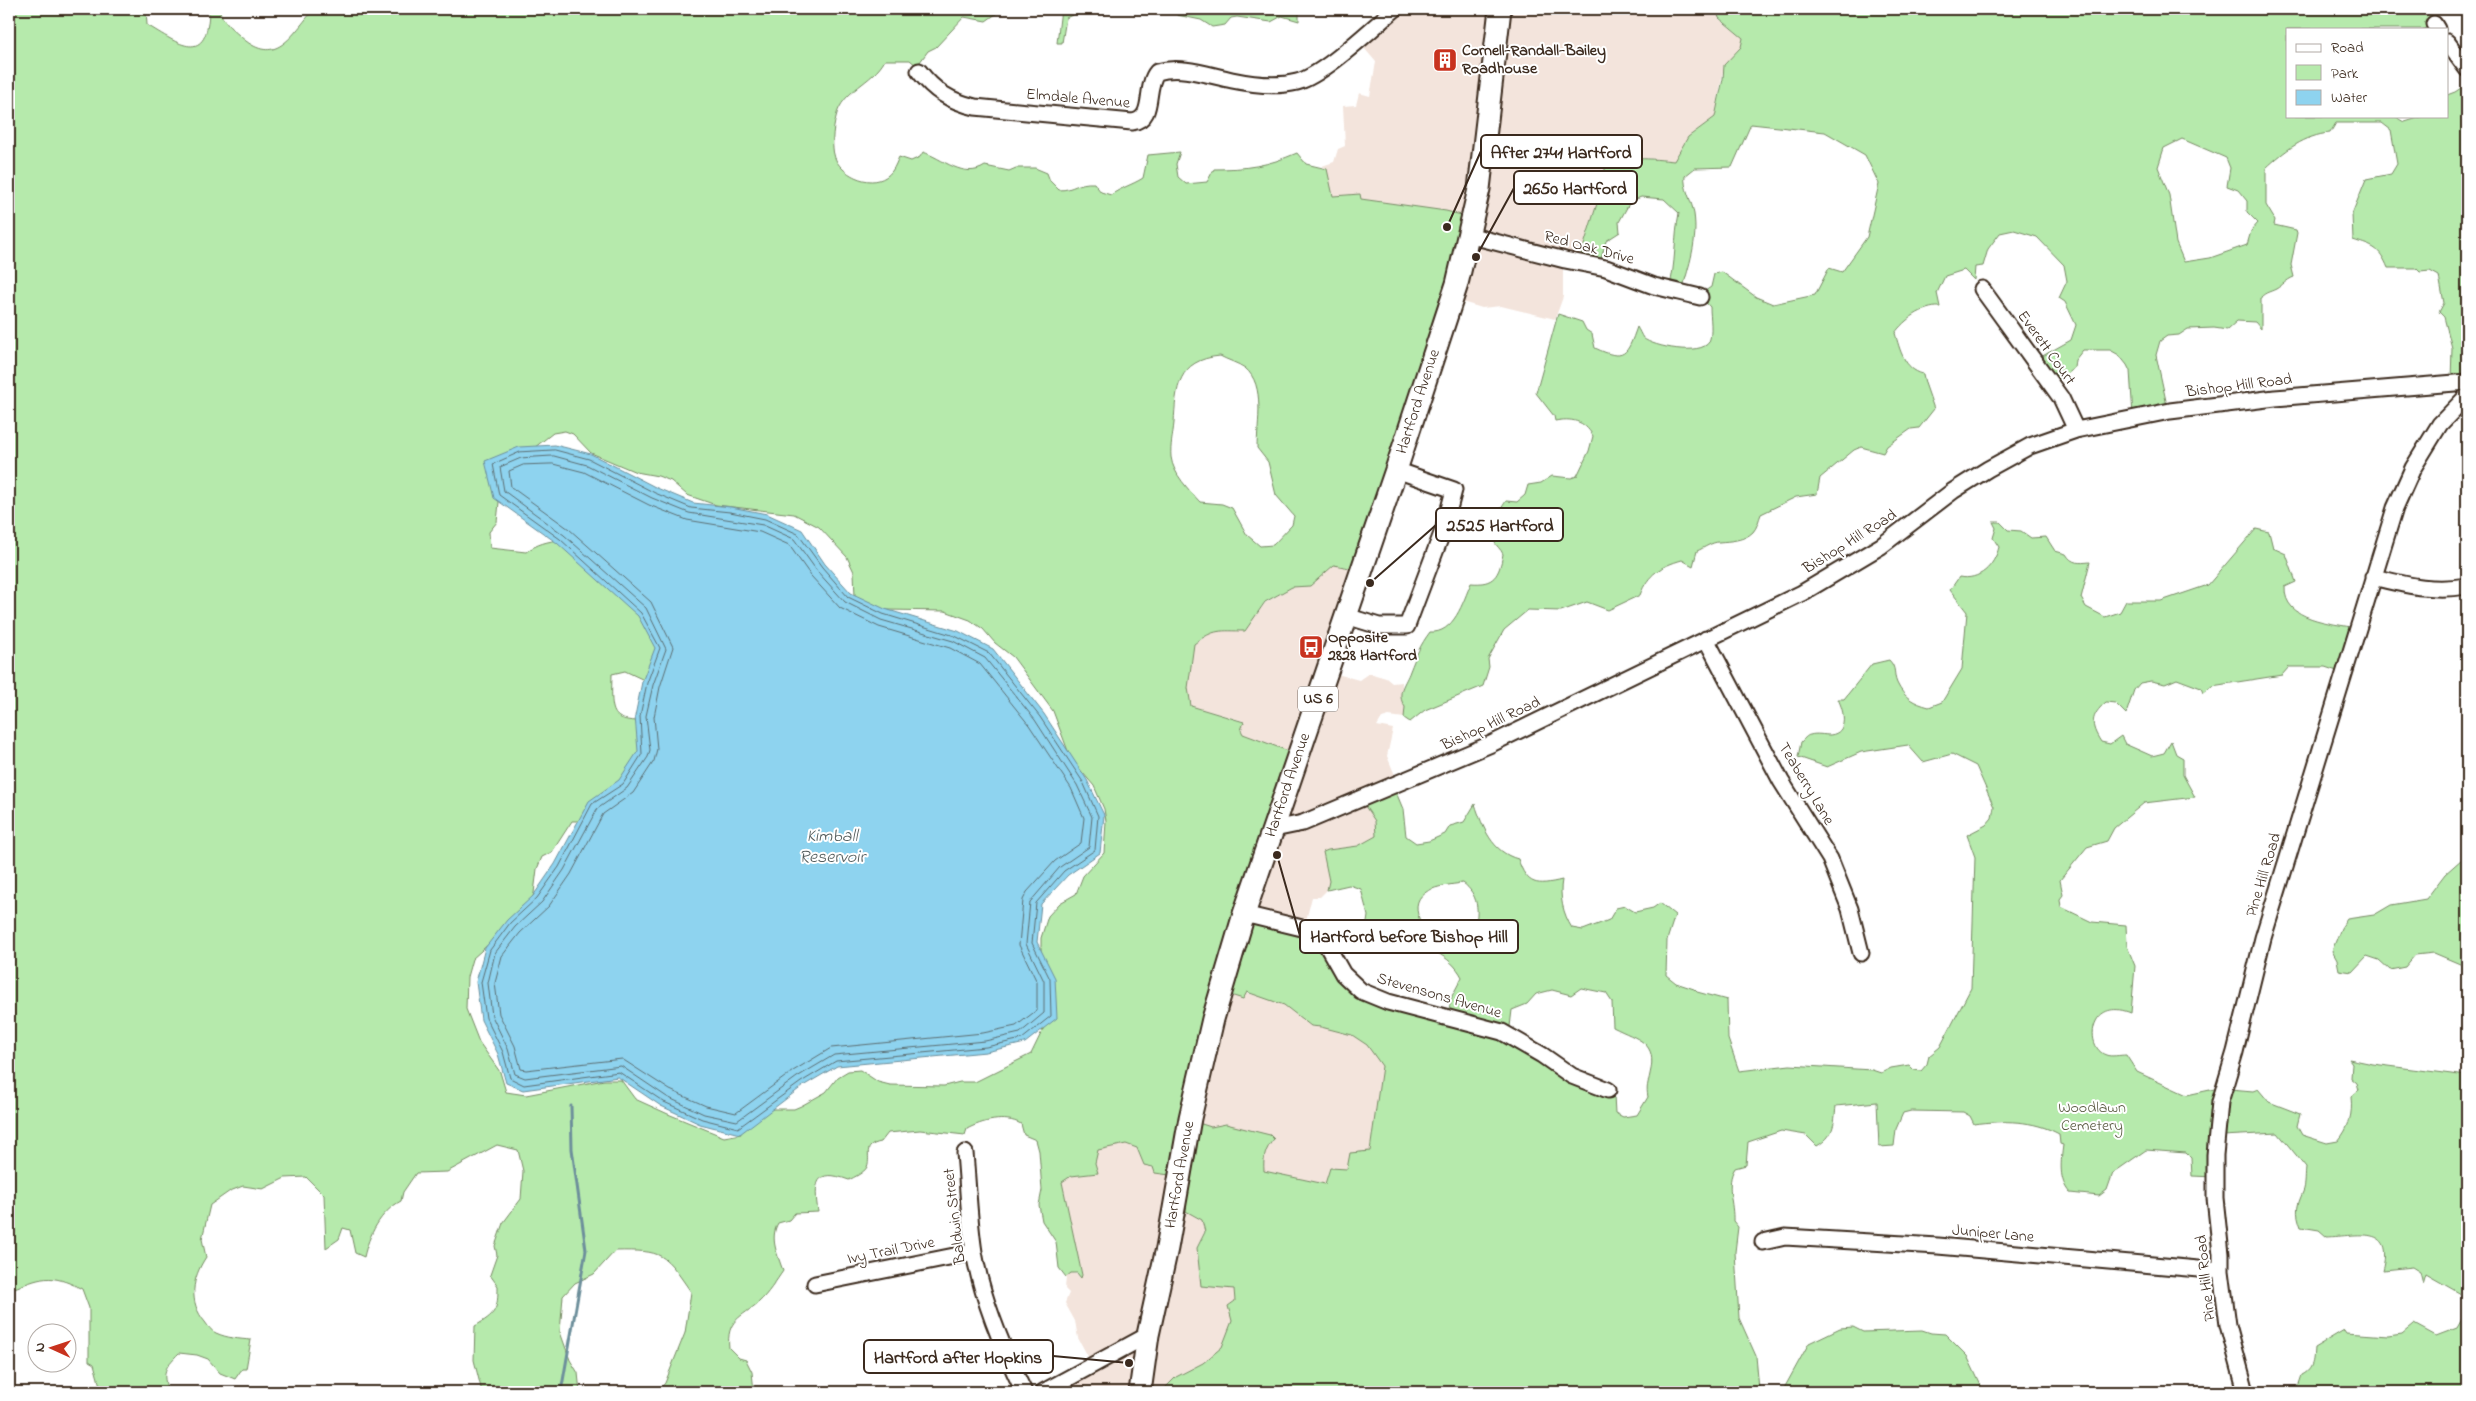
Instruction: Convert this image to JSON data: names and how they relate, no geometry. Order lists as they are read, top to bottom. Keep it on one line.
{"streets":{"highway":["Hartford Avenue","US 6"],"street":["Elmdale Avenue","Red Oak Drive","Everett Court","Bishop Hill Road","Teaberry Lane","Pine Hill Road","Stevensons Avenue","Baldwin Street","Juniper Lane","Ivy Trail Drive"]},"crossings":[["Red Oak Drive","Hartford Avenue"],["Everett Court","Bishop Hill Road"],["Bishop Hill Road","Hartford Avenue"],["Bishop Hill Road","Teaberry Lane"],["Hartford Avenue","Stevensons Avenue"],["Pine Hill Road","Juniper Lane"],["Baldwin Street","Ivy Trail Drive"]],"water":["Kimball Reservoir"],"parks":["Woodlawn Cemetery"],"places":{"building":["Cornell-Randall-Bailey Roadhouse"],"other":["After 2741 Hartford","2650 Hartford","2525 Hartford","Hartford before Bishop Hill","Hartford after Hopkins"],"bus stop":["Opposite 2828 Hartford"]},"legend":["Road","Park","Water"],"north":"left"}
